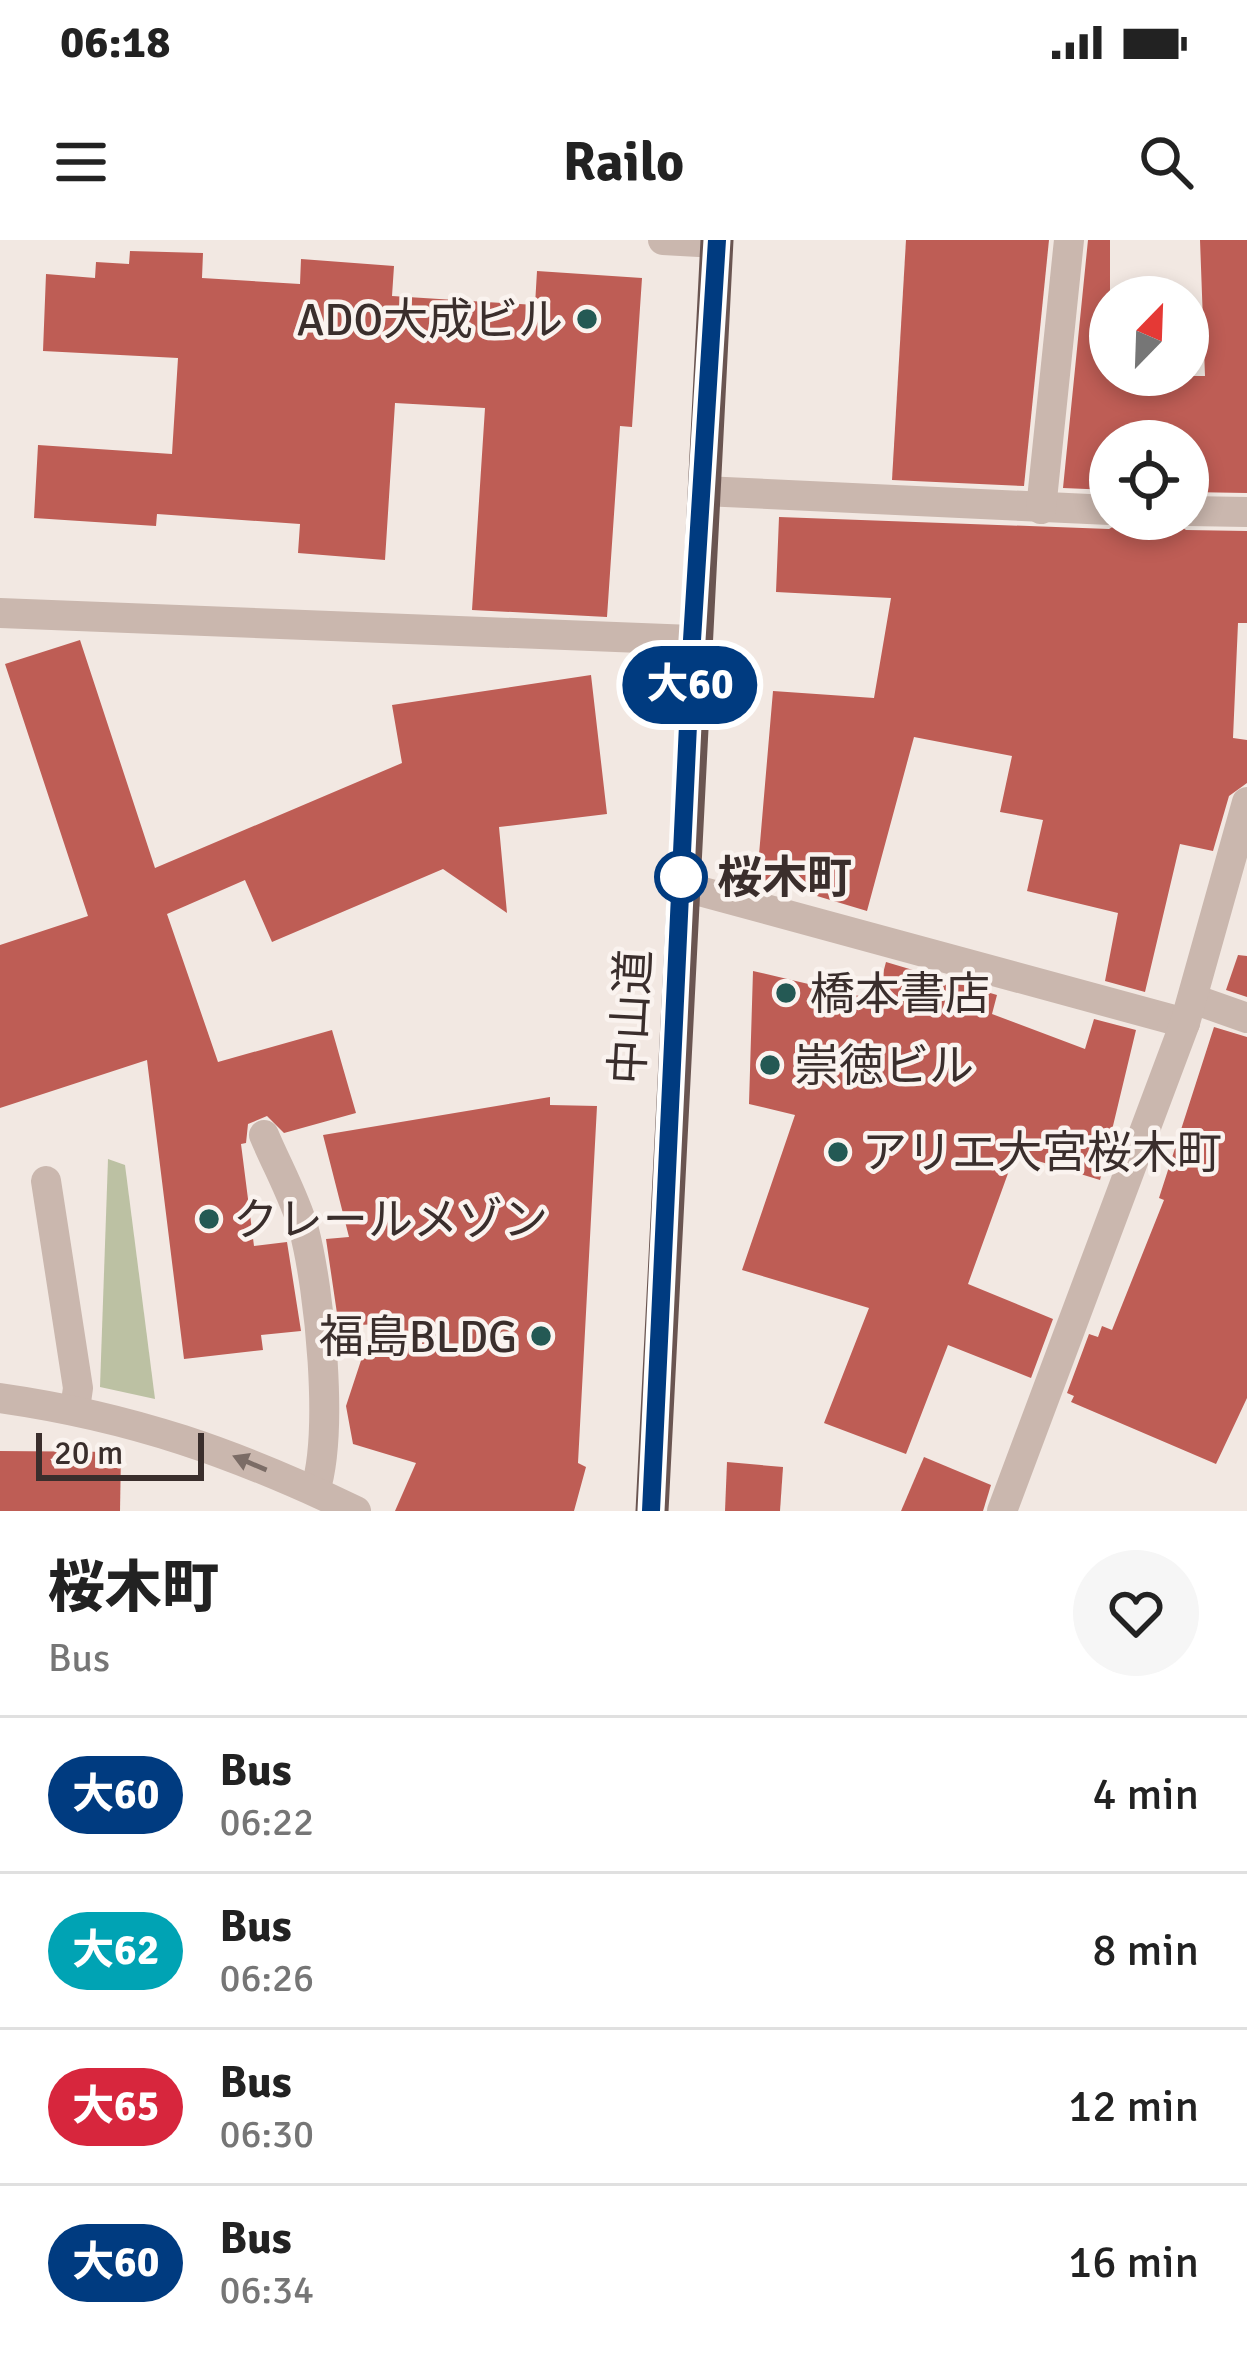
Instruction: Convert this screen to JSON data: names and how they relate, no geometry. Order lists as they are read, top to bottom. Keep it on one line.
{"streets":{"highway":["中山道"]},"places":["ADO大成ビル","桜木町","橋本書店","崇徳ビル","アリエ大宮桜木町","クレールメゾン","福島BLDG"],"lines":["bus line 大60"],"scale_bar":"20 m","north":"top right","page":{"status":"06:18","header":"Railo","on_map":"大60","scale":"20 m","heading":["桜木町","Bus"],"list":[{"mark":"大60","name":"Bus","note":"06:22","value":"4 min"},{"mark":"大62","name":"Bus","note":"06:26","value":"8 min"},{"mark":"大65","name":"Bus","note":"06:30","value":"12 min"},{"mark":"大60","name":"Bus","note":"06:34","value":"16 min"}]}}
